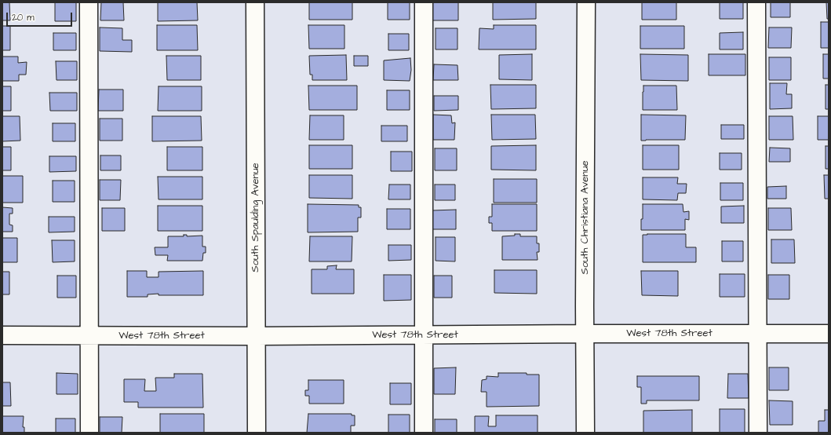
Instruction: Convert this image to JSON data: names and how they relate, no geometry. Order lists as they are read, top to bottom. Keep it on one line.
{"streets":{"street":["South Spaulding Avenue","South Christiana Avenue","West 78th Street"]},"crossings":[["South Spaulding Avenue","West 78th Street"],["South Christiana Avenue","West 78th Street"]],"scale_bar":"20 m"}
